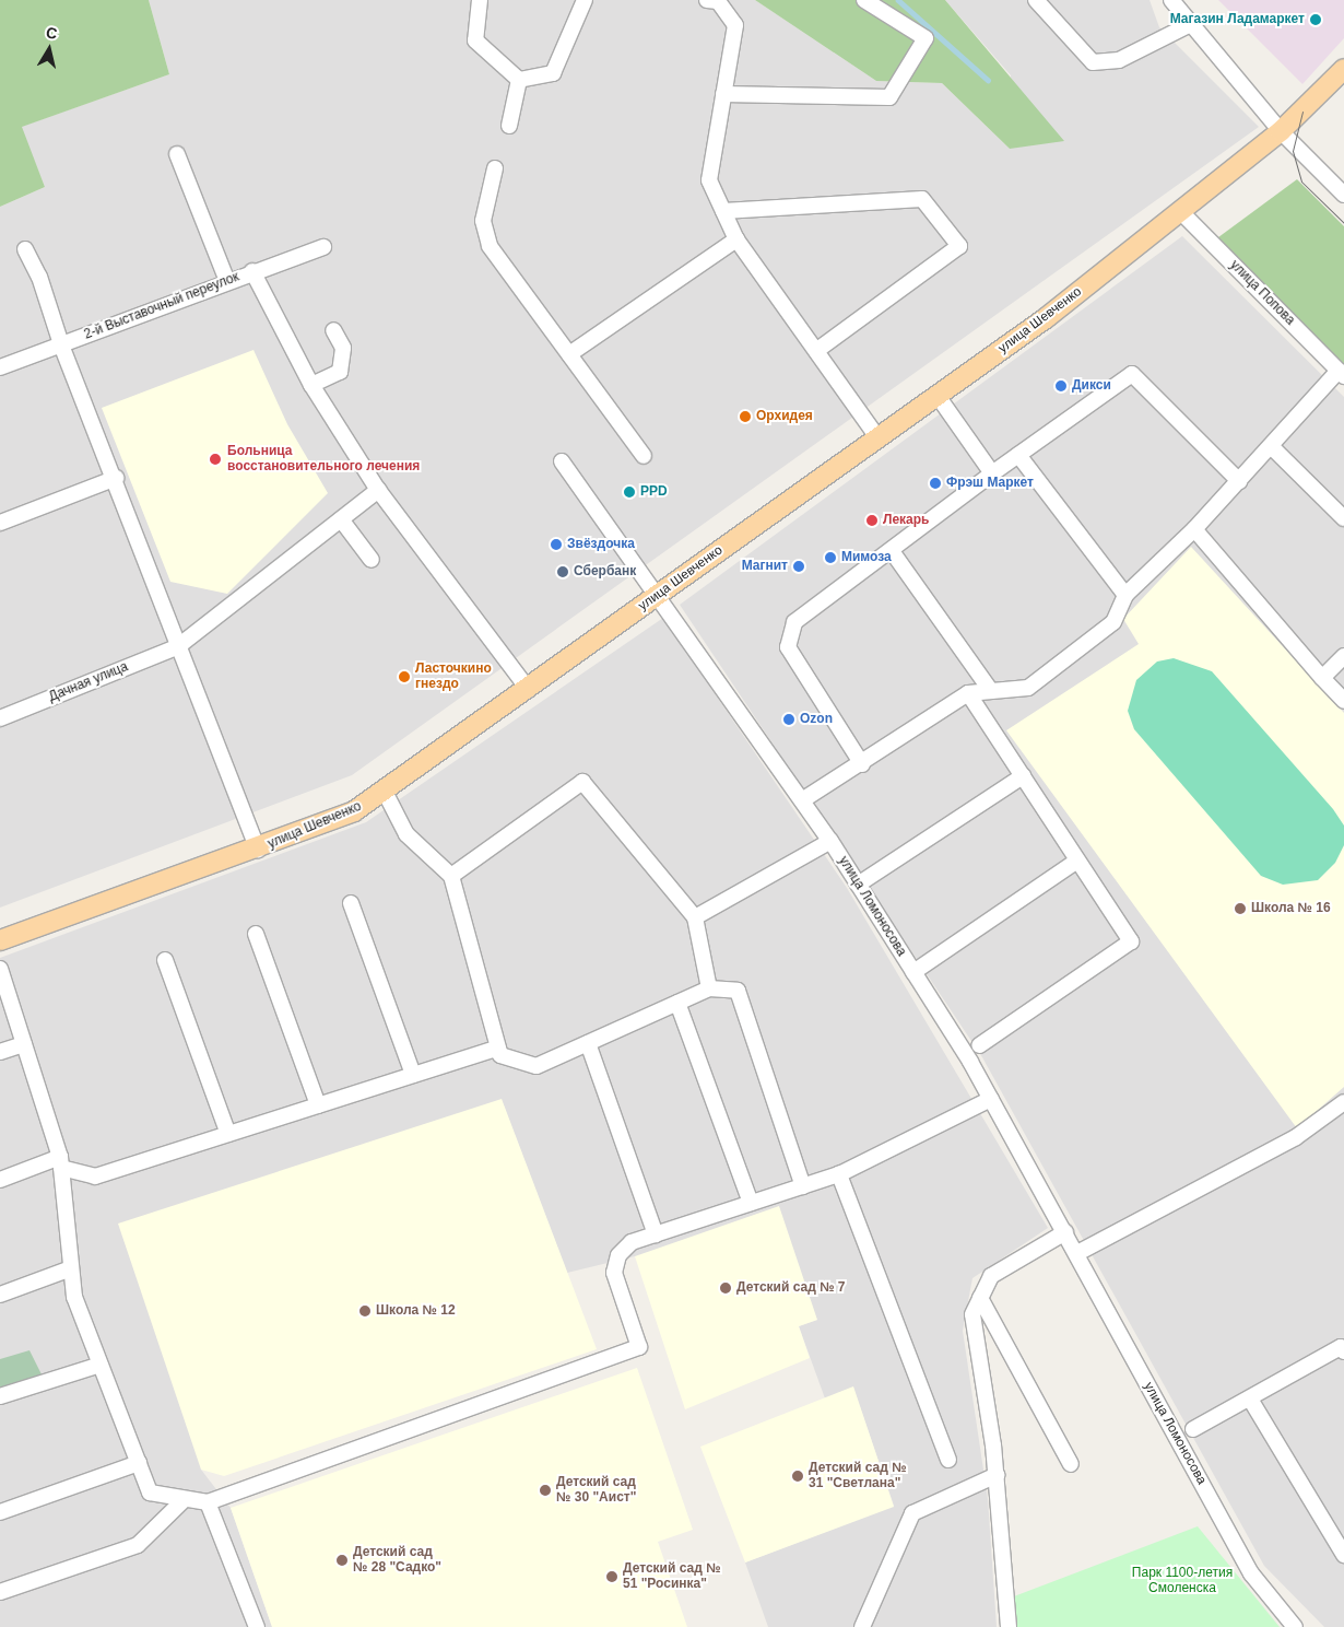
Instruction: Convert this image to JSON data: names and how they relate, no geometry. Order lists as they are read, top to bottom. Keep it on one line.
{"streets":{"main road":["улица Шевченко"],"street":["улица Попова","2-й Выставочный переулок","Дачная улица","улица Ломоносова"]},"crossings":[["улица Попова","улица Шевченко"],["улица Шевченко","улица Ломоносова"]],"parks":["Парк 1100-летия Смоленска"],"places":["Магазин Ладамаркет","Дикси","Орхидея","Больница восстановительного лечения","Фрэш Маркет","PPD","Лекарь","Звёздочка","Мимоза","Магнит","Сбербанк","Ласточкино гнездо","Ozon","Школа № 16","Детский сад № 7","Школа № 12","Детский сад № 31 \"Светлана\"","Детский сад № 30 \"Аист\"","Детский сад № 28 \"Садко\"","Детский сад № 51 \"Росинка\""],"north":"top"}
